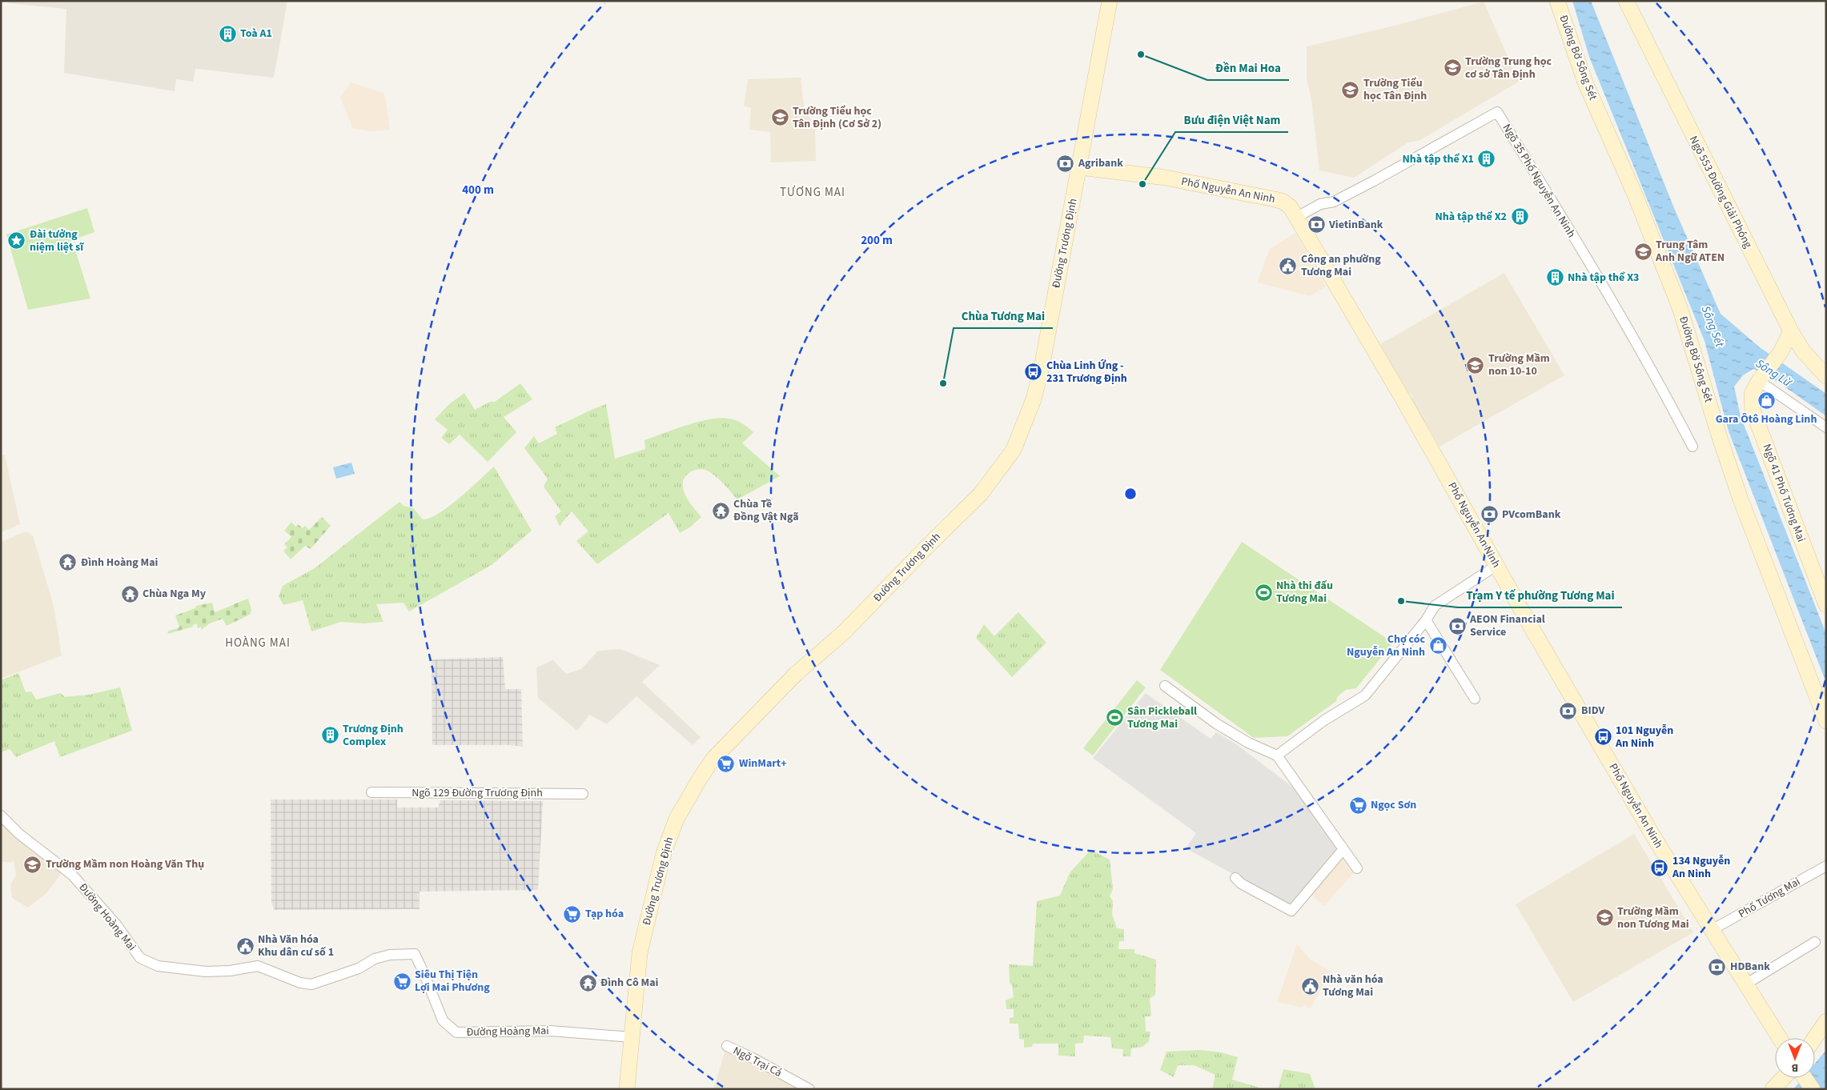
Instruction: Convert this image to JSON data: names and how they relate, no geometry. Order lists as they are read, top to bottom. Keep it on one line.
{"streets":{"street":["Đường Bờ Sông Sét","Ngõ 35 Phố Nguyễn An Ninh","Phố Nguyễn An Ninh","Ngõ 553 Đường Giải Phóng","Đường Trương Định","Ngõ 41 Phố Tương Mai","Ngõ 129 Đường Trương Định","Phố Tương Mai","Đường Hoàng Mai","Ngõ Trại Cá"]},"crossings":[["Ngõ 35 Phố Nguyễn An Ninh","Phố Nguyễn An Ninh"],["Phố Nguyễn An Ninh","Đường Trương Định"],["Phố Nguyễn An Ninh","Phố Tương Mai"],["Ngõ 553 Đường Giải Phóng","Ngõ 41 Phố Tương Mai"],["Đường Trương Định","Đường Hoàng Mai"]],"districts":["TƯƠNG MAI","HOÀNG MAI"],"water":["Sông Sét","Sông Lừ"],"places":{"building":["Toà A1","Nhà tập thể X1","Nhà tập thể X2","Nhà tập thể X3","Trương Định Complex"],"other":["Đền Mai Hoa","Bưu điện Việt Nam","Chùa Tương Mai","Trạm Y tế phường Tương Mai"],"school or university":["Trường Trung học cơ sở Tân Định","Trường Tiểu học Tân Định","Trường Tiểu học Tân Định (Cơ Sở 2)","Trung Tâm Anh Ngữ ATEN","Trường Mầm non 10-10","Trường Mầm non Hoàng Văn Thụ","Trường Mầm non Tương Mai"],"bank":["Agribank","VietinBank","PVcomBank","AEON Financial Service","BIDV","HDBank"],"place":["Đài tưởng niệm liệt sĩ"],"public building":["Công an phường Tương Mai","Nhà Văn hóa Khu dân cư số 1","Nhà văn hóa Tương Mai"],"bus stop":["Chùa Linh Ứng - 231 Trương Định","101 Nguyễn An Ninh","134 Nguyễn An Ninh"],"shop":["Gara Ôtô Hoàng Linh","Chợ cóc Nguyễn An Ninh"],"temple":["Chùa Tề Đồng Vật Ngã","Đình Hoàng Mai","Chùa Nga My","Đình Cô Mai"],"sports":["Nhà thi đấu Tương Mai","Sân Pickleball Tương Mai"],"supermarket":["WinMart+","Ngọc Sơn","Tạp hóa","Siêu Thị Tiện Lợi Mai Phương"]},"north":"bottom","rings":["400 m","200 m"]}
